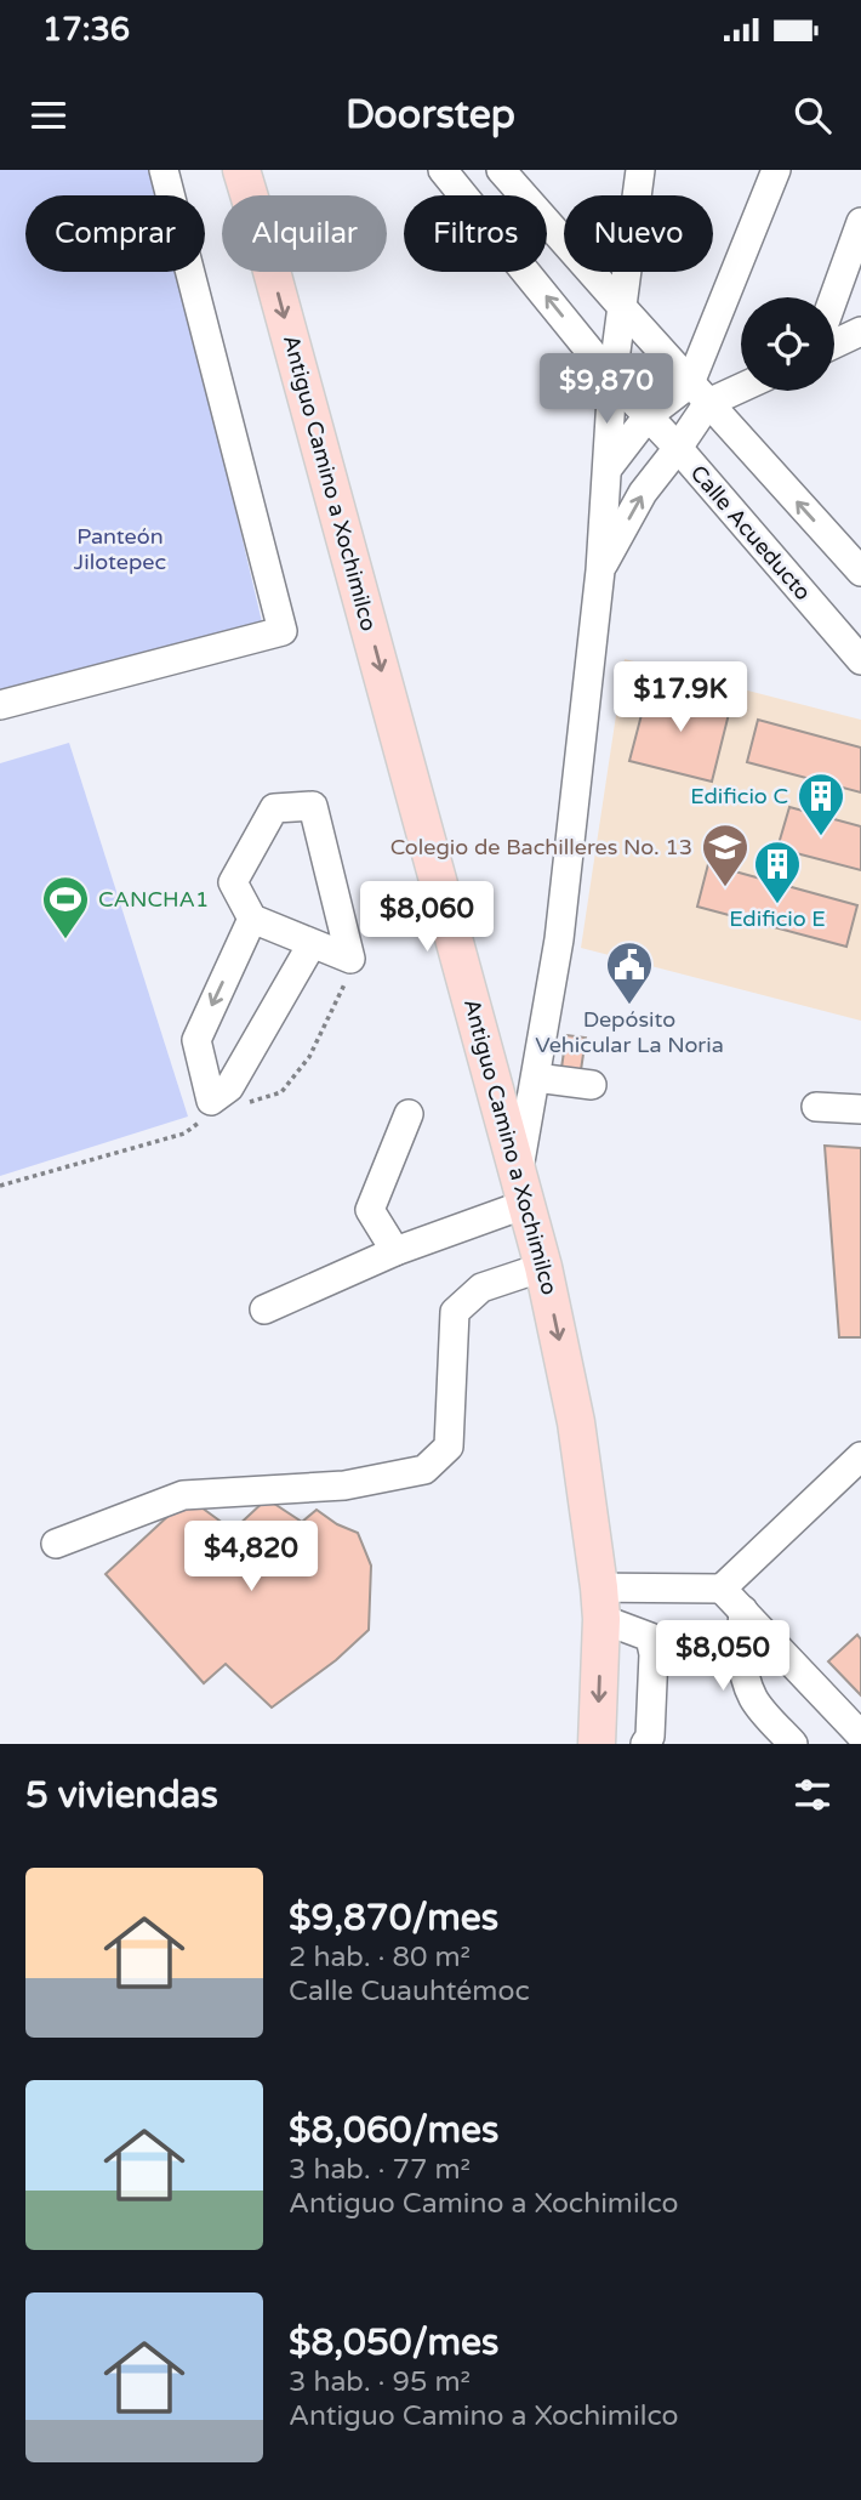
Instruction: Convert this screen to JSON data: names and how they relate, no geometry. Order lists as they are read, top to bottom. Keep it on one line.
{"streets":{"main road":["Antiguo Camino a Xochimilco"],"street":["Calle Acueducto"]},"one_way":["Antiguo Camino a Xochimilco"],"parks":["Panteón Jilotepec"],"places":{"building":["Edificio C","Edificio E"],"school or university":["Colegio de Bachilleres No. 13"],"sports":["CANCHA1"],"public building":["Depósito Vehicular La Noria"]},"page":{"status":"17:36","header":"Doorstep","chip":["Comprar","Alquilar","Filtros","Nuevo"],"price":["$9,870","$17.9K","$8,060","$4,820","$8,050"],"heading":"5 viviendas","list":[{"name":"$9,870/mes","note":"2 hab. · 80 m² · Calle Cuauhtémoc"},{"name":"$8,060/mes","note":"3 hab. · 77 m² · Antiguo Camino a Xochimilco"},{"name":"$8,050/mes","note":"3 hab. · 95 m² · Antiguo Camino a Xochimilco"}]}}
